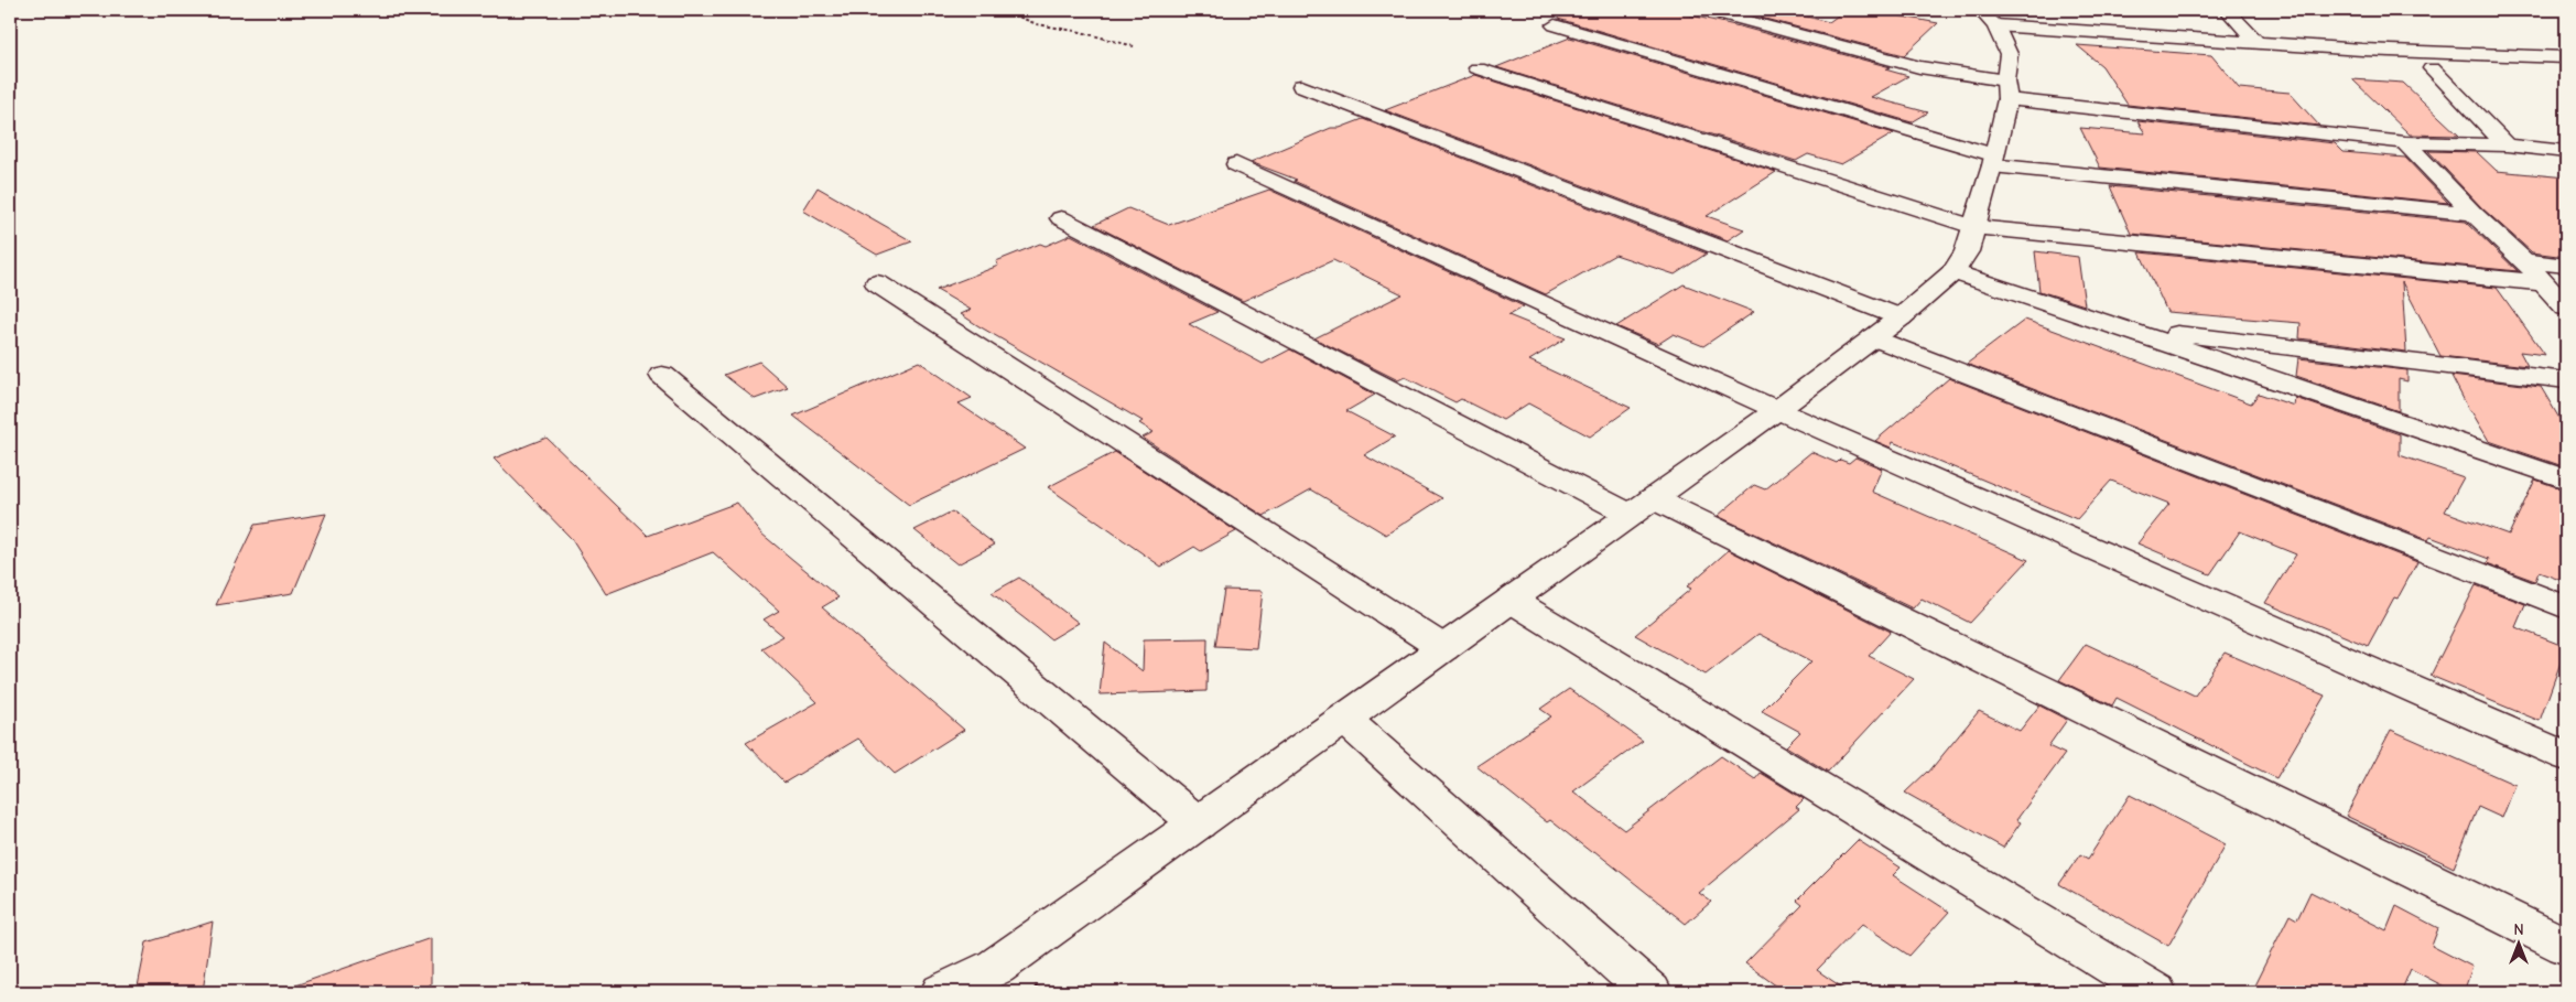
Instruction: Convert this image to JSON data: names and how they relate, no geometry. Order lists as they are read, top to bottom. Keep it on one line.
{"north":"top"}
